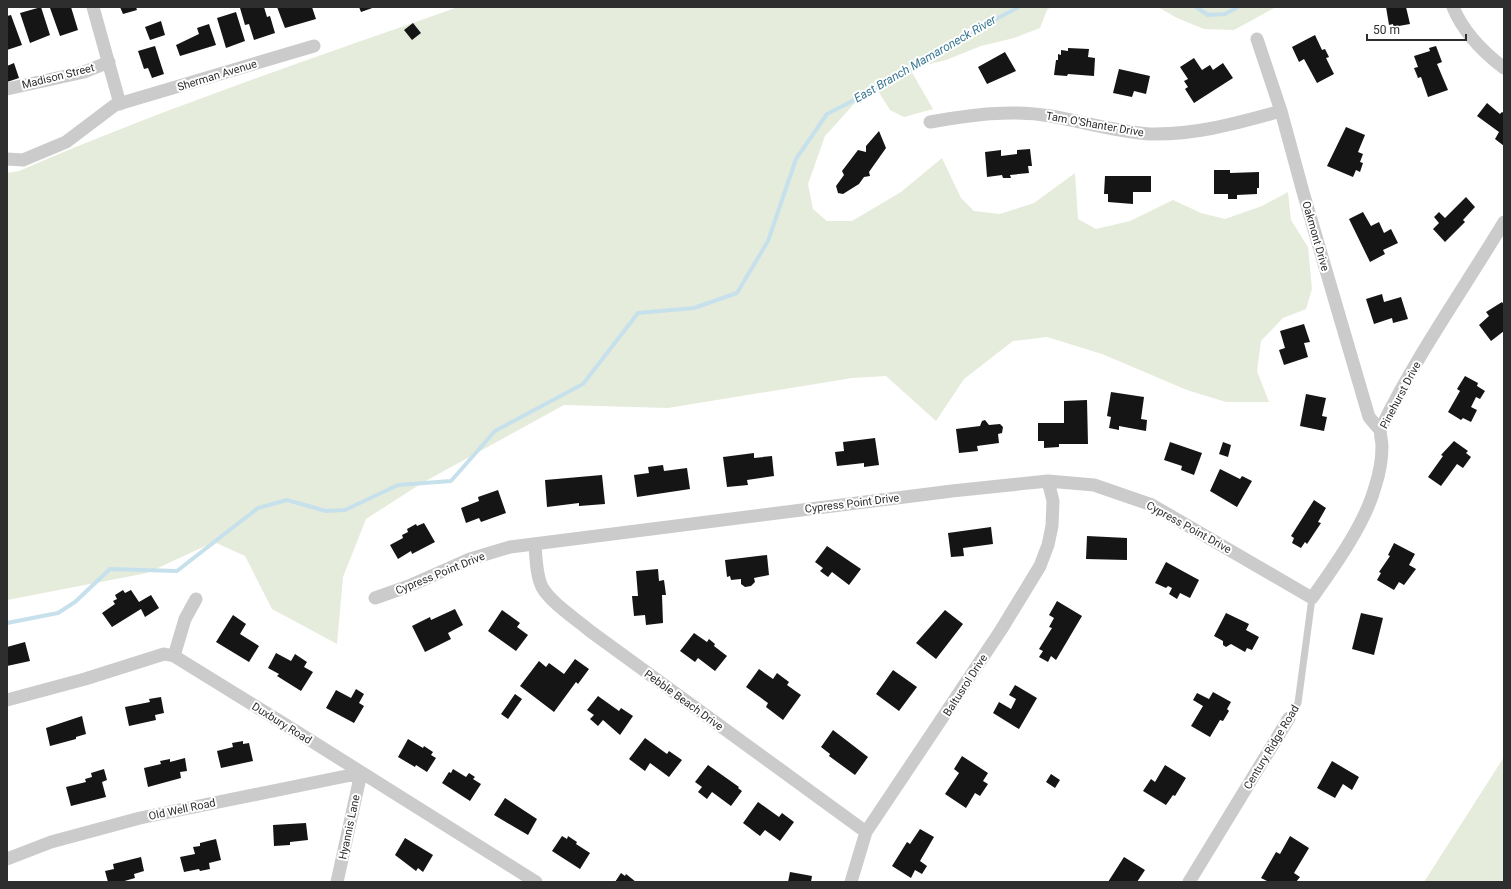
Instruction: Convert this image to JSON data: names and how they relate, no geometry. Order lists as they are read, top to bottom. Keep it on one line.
{"streets":{"street":["Sherman Avenue","Madison Street","Tam O'Shanter Drive","Oakmont Drive","Pinehurst Drive","Cypress Point Drive","Baltusrol Drive","Pebble Beach Drive","Duxbury Road","Century Ridge Road","Old Well Road","Hyannis Lane"]},"crossings":[["Sherman Avenue","Madison Street"],["Tam O'Shanter Drive","Oakmont Drive"],["Oakmont Drive","Pinehurst Drive"],["Pinehurst Drive","Cypress Point Drive"],["Pinehurst Drive","Century Ridge Road"],["Cypress Point Drive","Baltusrol Drive"],["Cypress Point Drive","Pebble Beach Drive"],["Cypress Point Drive","Century Ridge Road"],["Baltusrol Drive","Pebble Beach Drive"],["Duxbury Road","Old Well Road"],["Duxbury Road","Hyannis Lane"],["Old Well Road","Hyannis Lane"]],"water":["East Branch Mamaroneck River"],"scale_bar":"50 m"}
